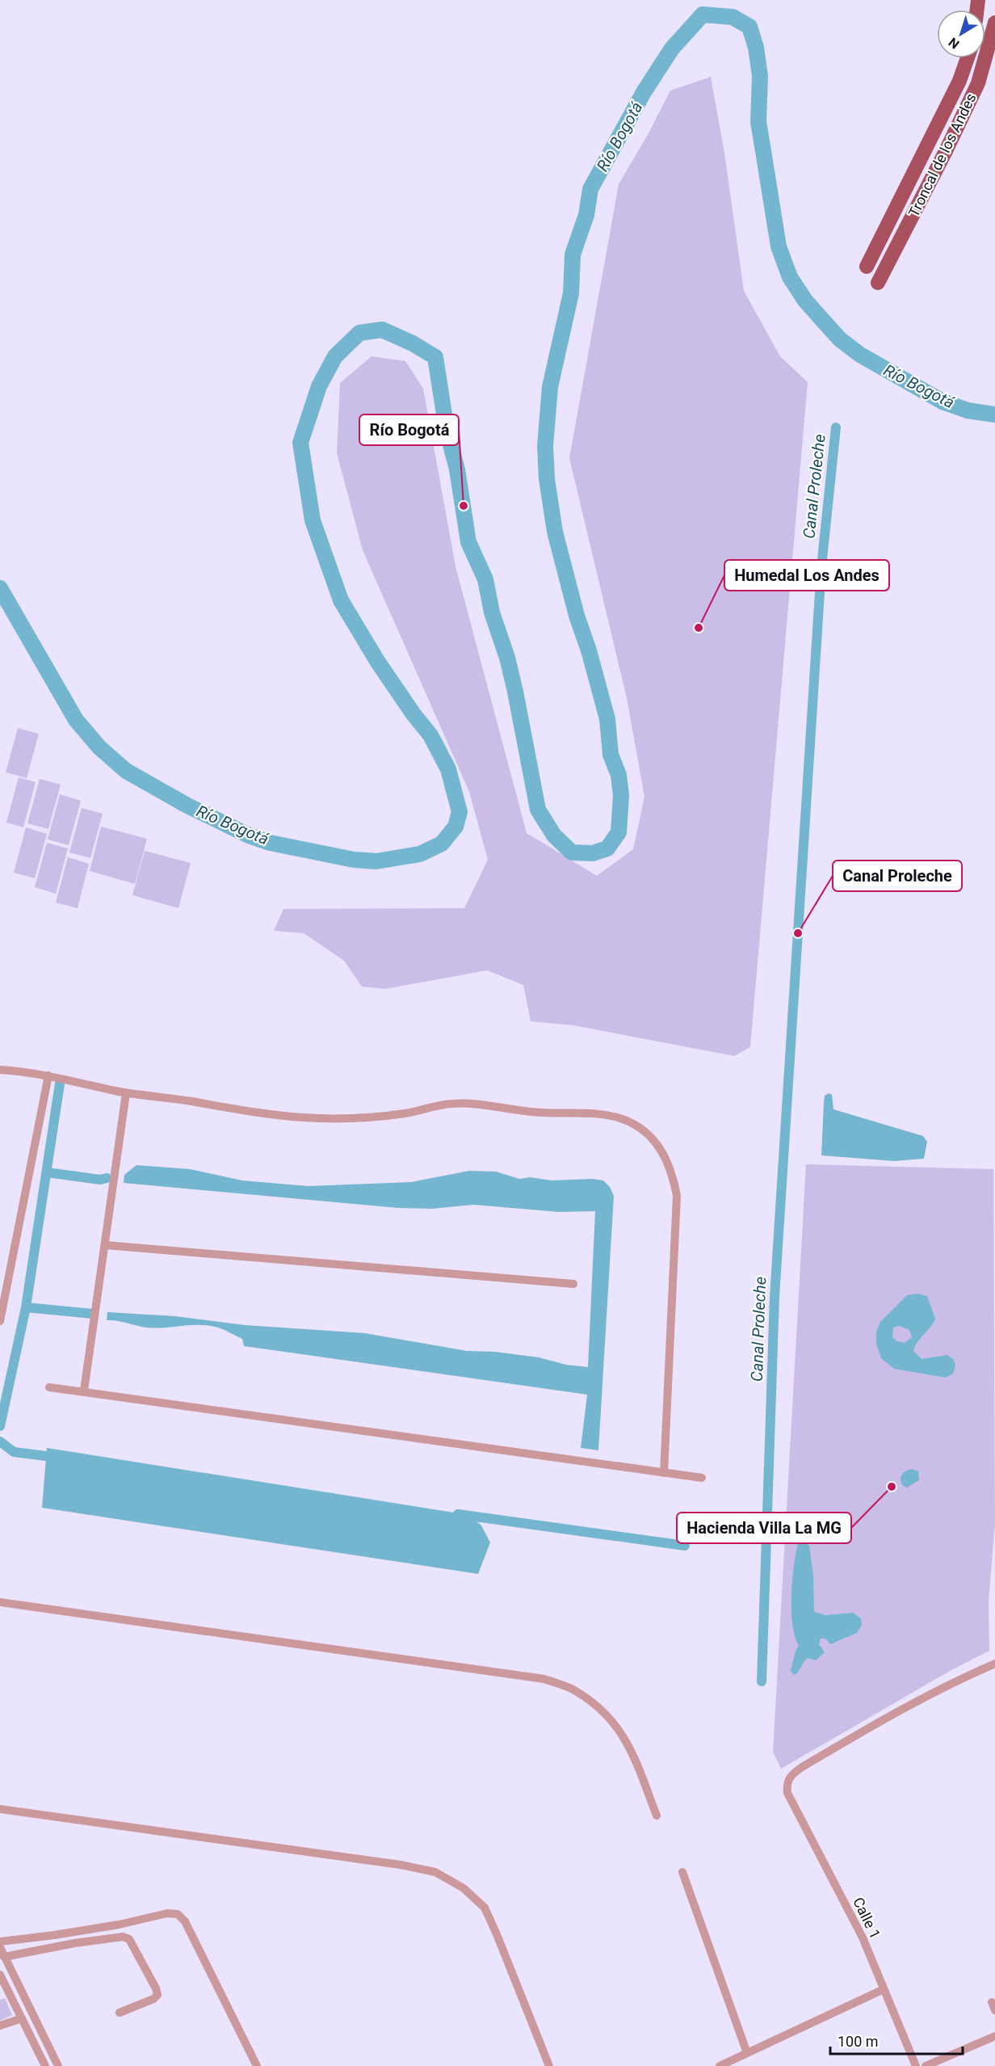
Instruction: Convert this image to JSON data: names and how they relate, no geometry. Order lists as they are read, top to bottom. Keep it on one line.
{"streets":{"main road":["Troncal de los Andes"],"street":["Calle 1"]},"water":["Río Bogotá","Canal Proleche"],"places":["Río Bogotá","Humedal Los Andes","Canal Proleche","Hacienda Villa La MG"],"scale_bar":"100 m","north":"bottom left"}
